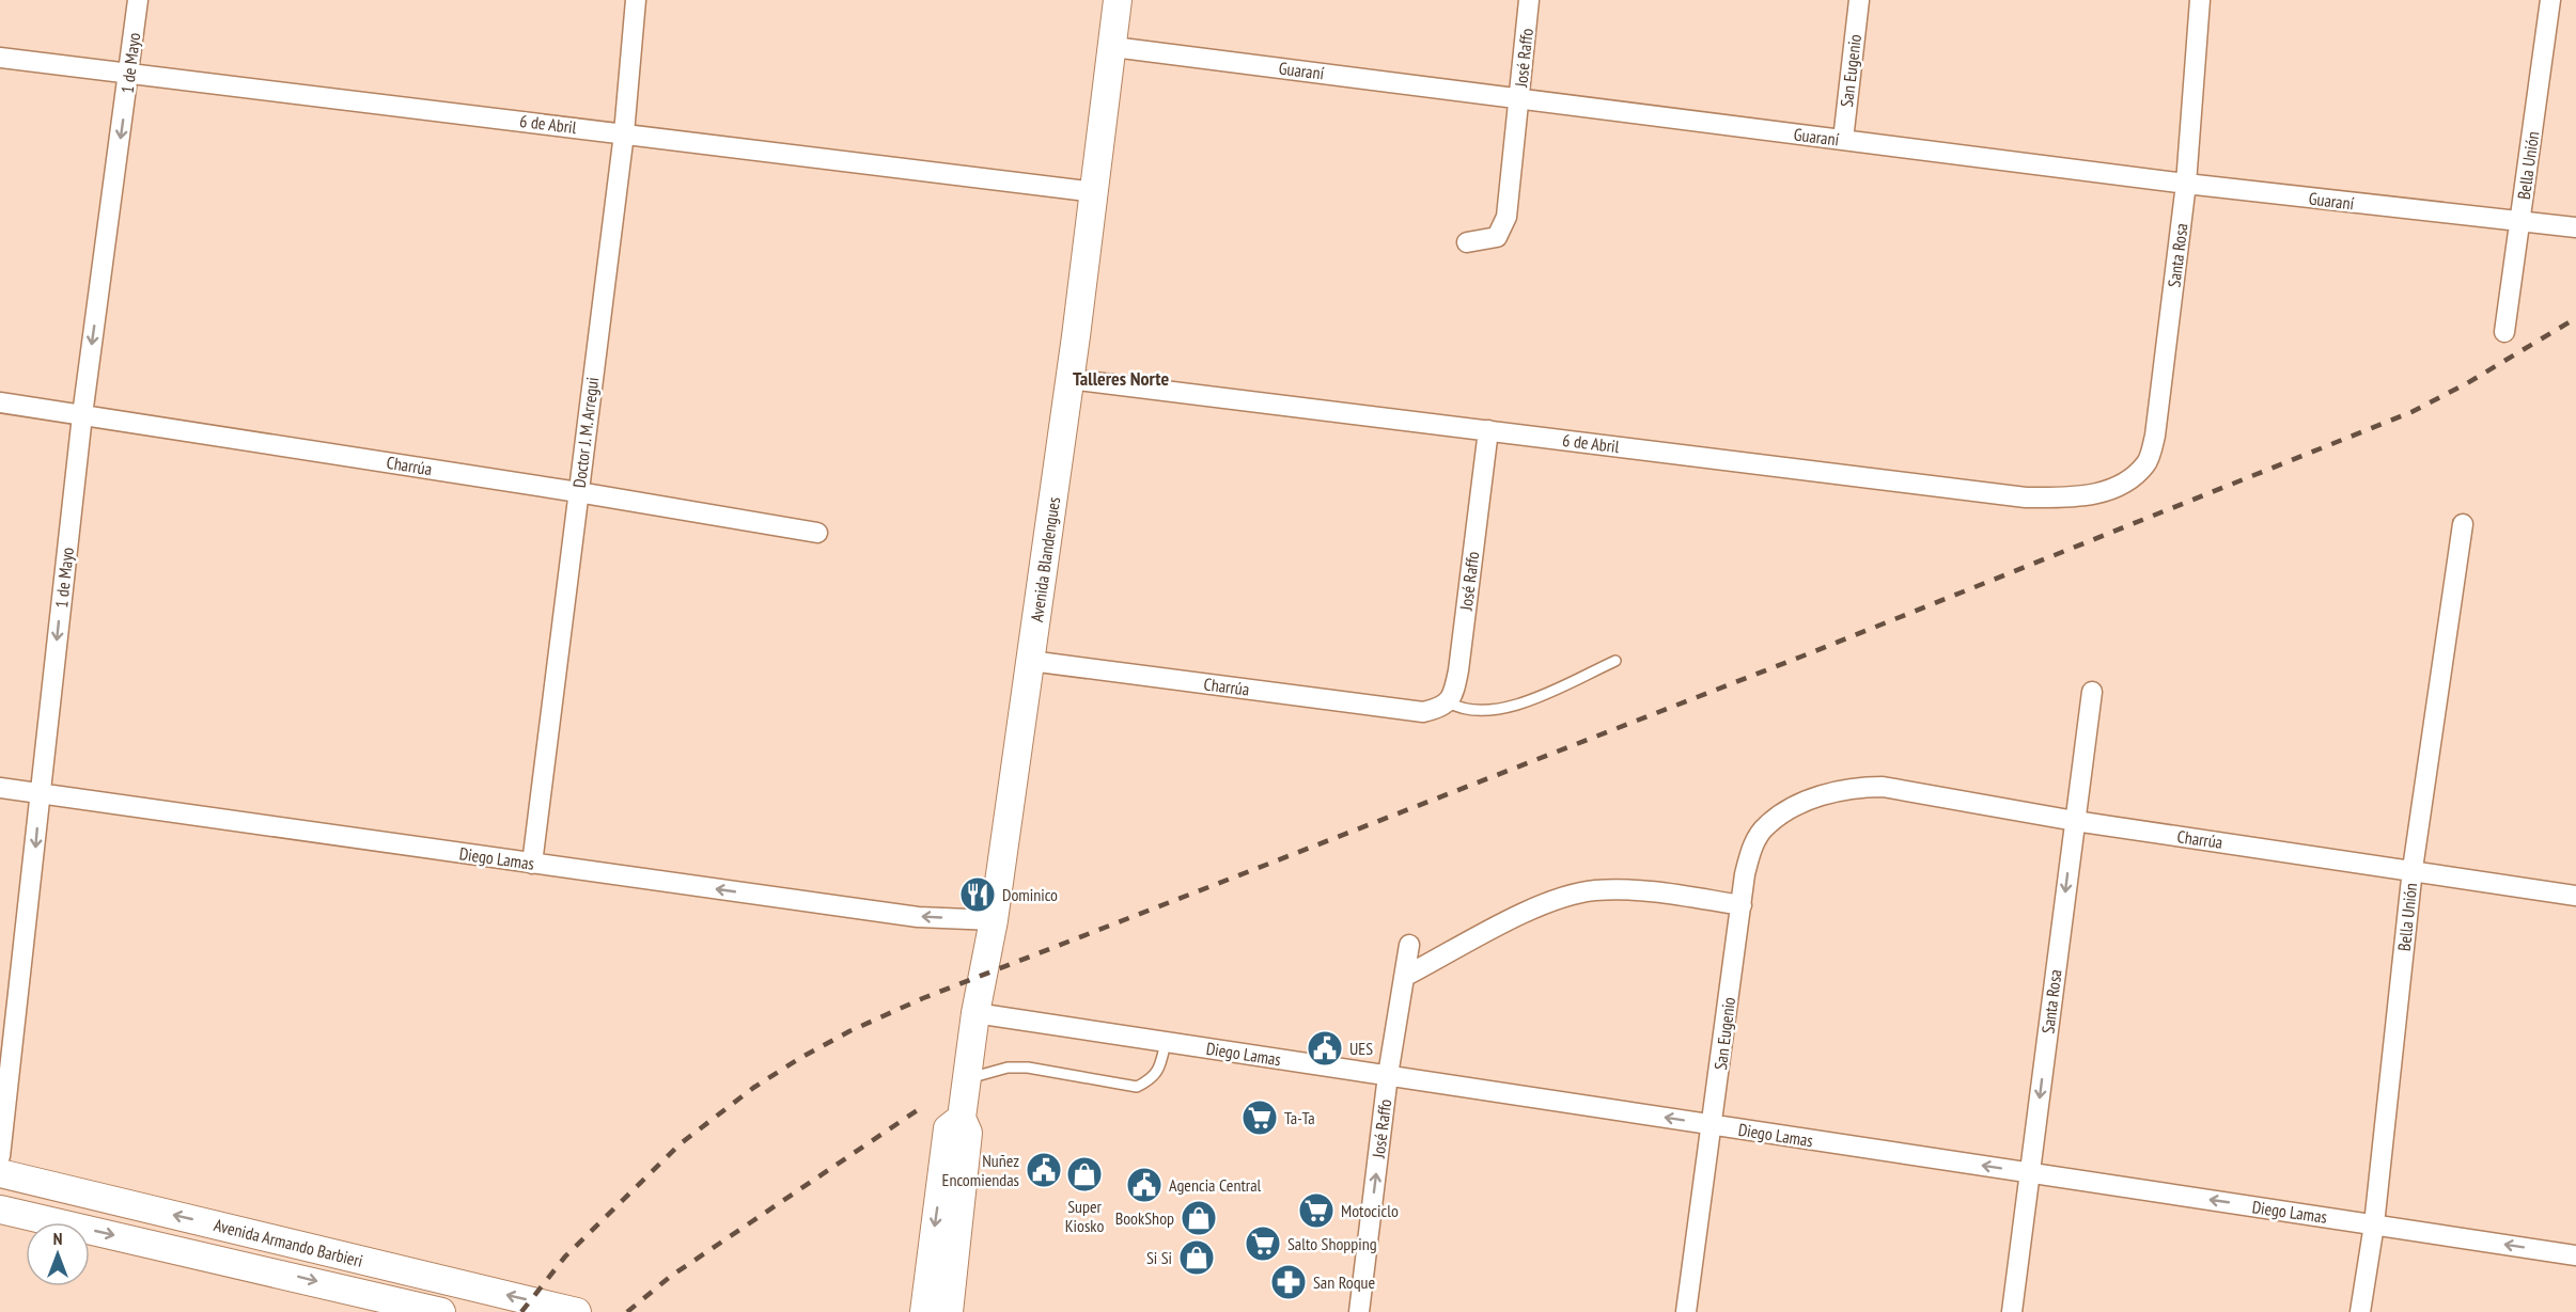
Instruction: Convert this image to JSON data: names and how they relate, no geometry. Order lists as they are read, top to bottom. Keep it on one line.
{"streets":{"street":["José Raffo","1 de Mayo","Guaraní","San Eugenio","6 de Abril","Bella Unión","Santa Rosa","Doctor J. M. Arregui","Charrúa","Avenida Blandengues","Diego Lamas","Avenida Armando Barbieri"]},"crossings":[["José Raffo","Guaraní"],["José Raffo","6 de Abril"],["José Raffo","Charrúa"],["José Raffo","Diego Lamas"],["1 de Mayo","6 de Abril"],["1 de Mayo","Charrúa"],["1 de Mayo","Diego Lamas"],["Guaraní","San Eugenio"],["Guaraní","Bella Unión"],["Guaraní","Santa Rosa"],["Guaraní","Avenida Blandengues"],["San Eugenio","Charrúa"],["San Eugenio","Diego Lamas"],["6 de Abril","Santa Rosa"],["6 de Abril","Doctor J. M. Arregui"],["6 de Abril","Avenida Blandengues"],["Bella Unión","Charrúa"],["Bella Unión","Diego Lamas"],["Santa Rosa","Charrúa"],["Santa Rosa","Diego Lamas"],["Doctor J. M. Arregui","Charrúa"],["Doctor J. M. Arregui","Diego Lamas"],["Charrúa","Avenida Blandengues"],["Avenida Blandengues","Diego Lamas"]],"one_way":["1 de Mayo","Diego Lamas"],"districts":["Talleres Norte"],"places":{"restaurant":["Dominico"],"public building":["UES","Nuñez Encomiendas","Agencia Central"],"supermarket":["Ta-Ta","Motociclo","Salto Shopping"],"shop":["Super Kiosko","BookShop","Si Si"],"pharmacy":["San Roque"]},"north":"top"}
